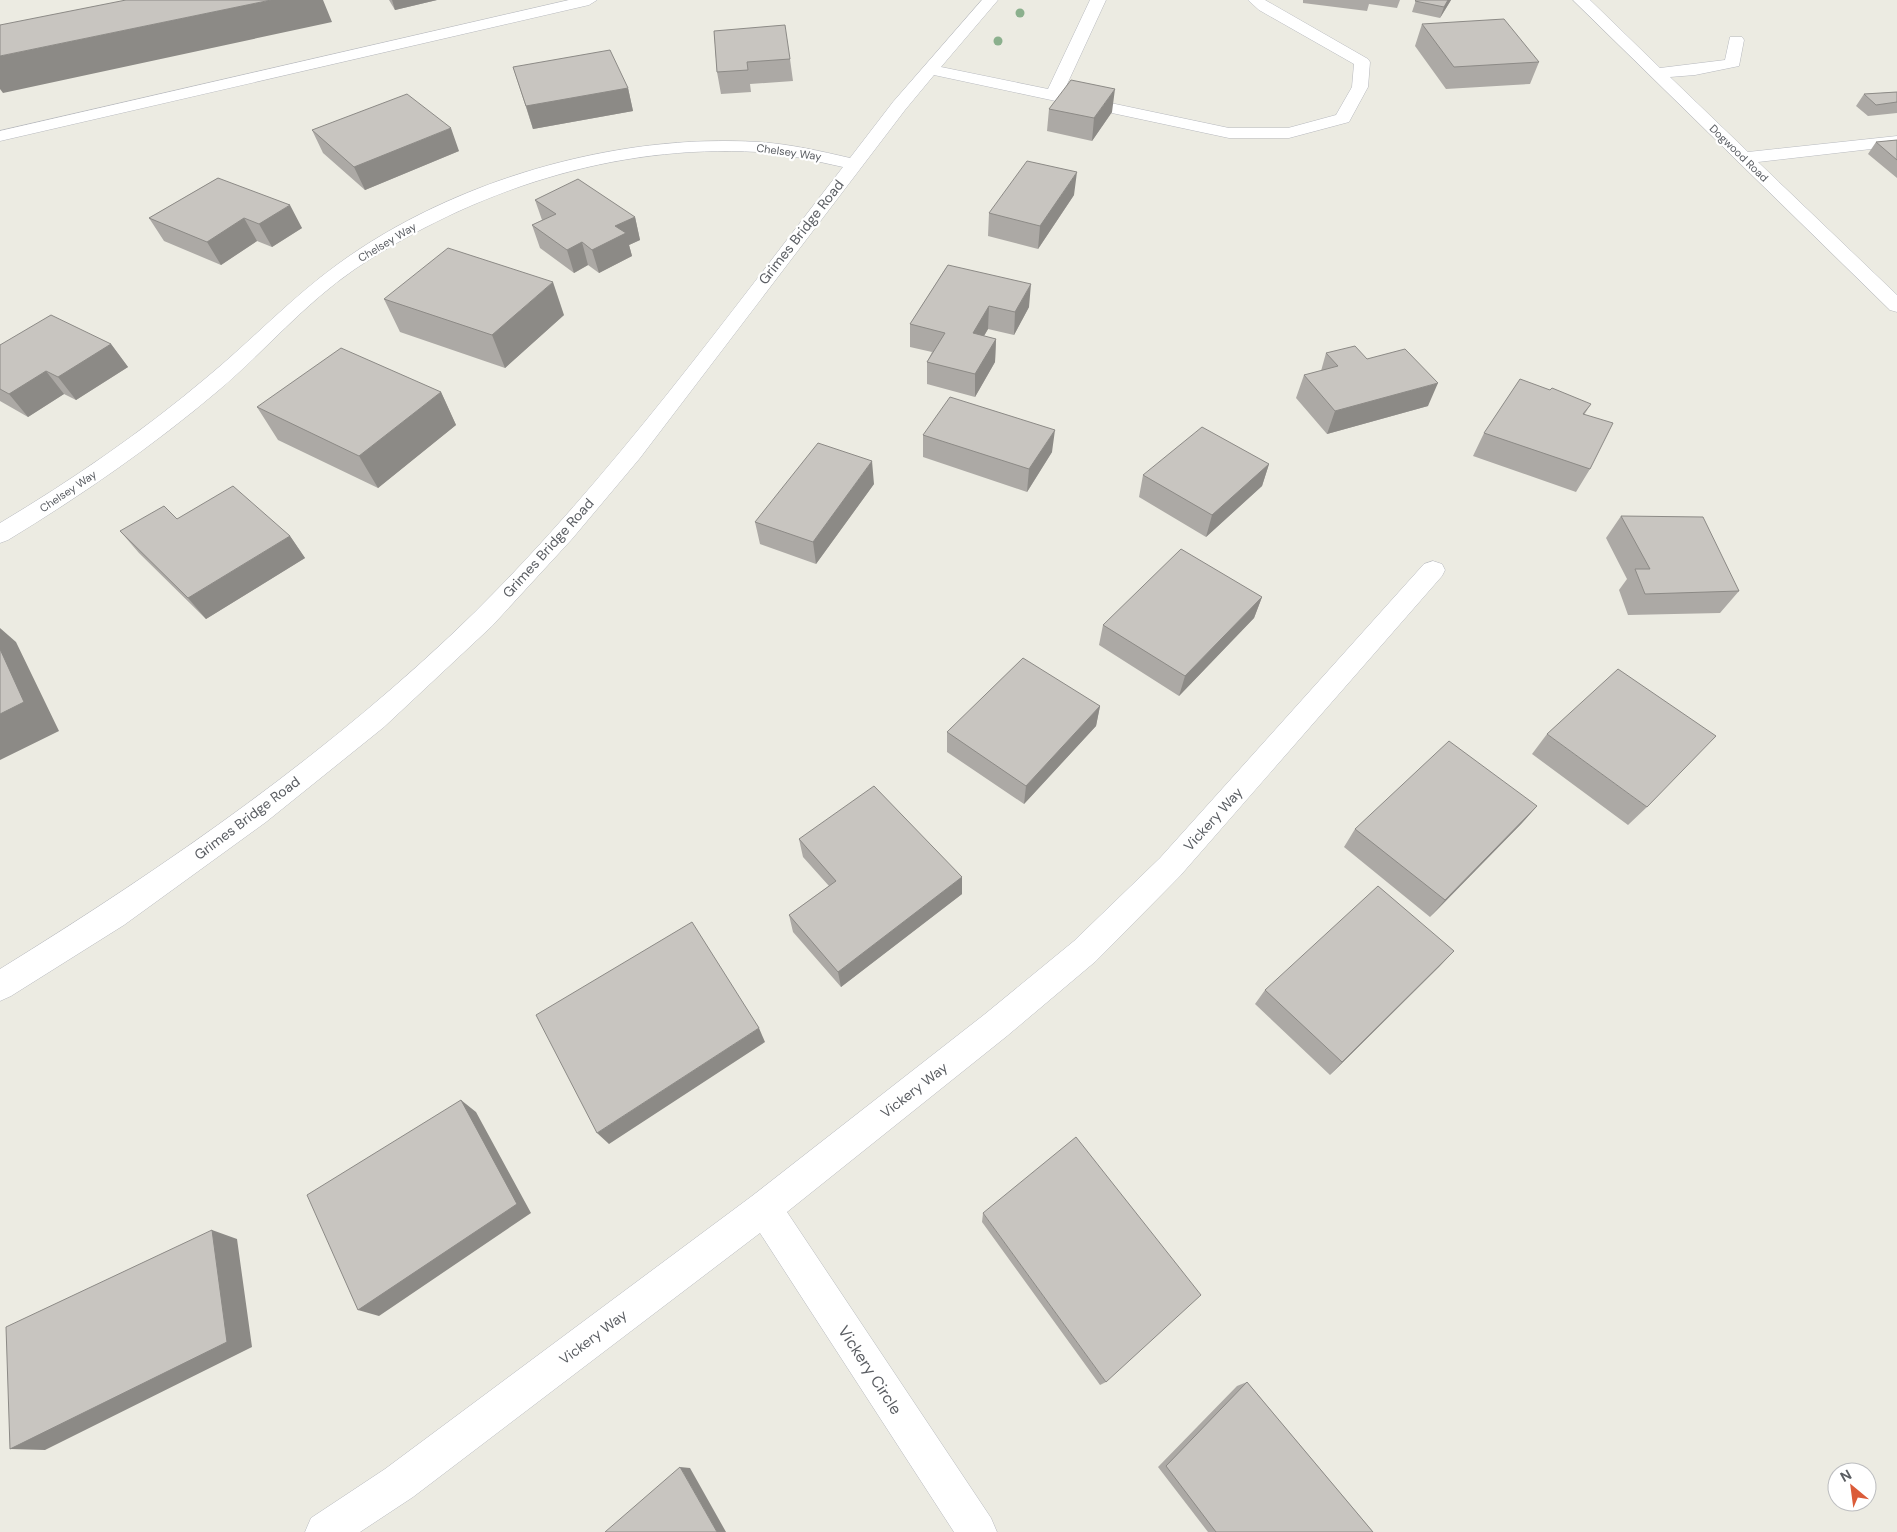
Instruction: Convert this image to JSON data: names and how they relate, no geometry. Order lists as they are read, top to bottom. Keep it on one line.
{"streets":{"street":["Chelsey Way","Dogwood Road","Grimes Bridge Road","Vickery Way","Vickery Circle"]},"crossings":[["Chelsey Way","Grimes Bridge Road"],["Vickery Way","Vickery Circle"]],"north":"top left"}
